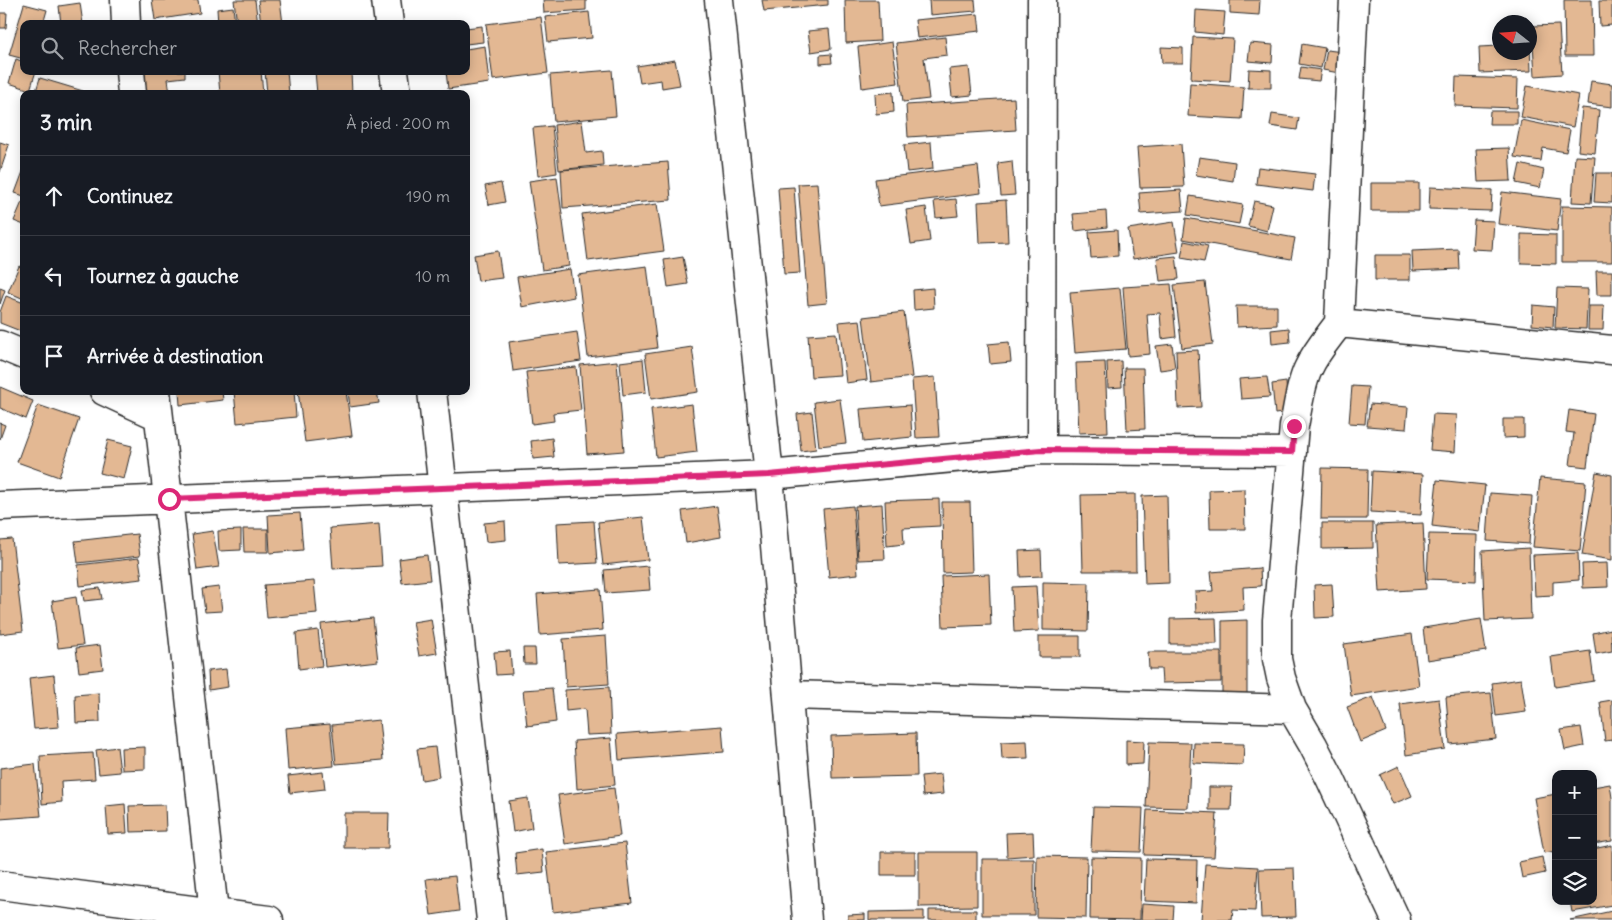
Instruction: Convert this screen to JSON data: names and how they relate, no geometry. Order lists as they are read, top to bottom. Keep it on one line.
{"north":"left","page":{"search":"Rechercher","heading":["3 min","À pied · 200 m"],"list":[["Continuez","190 m"],["Tournez à gauche","10 m"],"Arrivée à destination"],"map_buttons":["+","−"]}}
